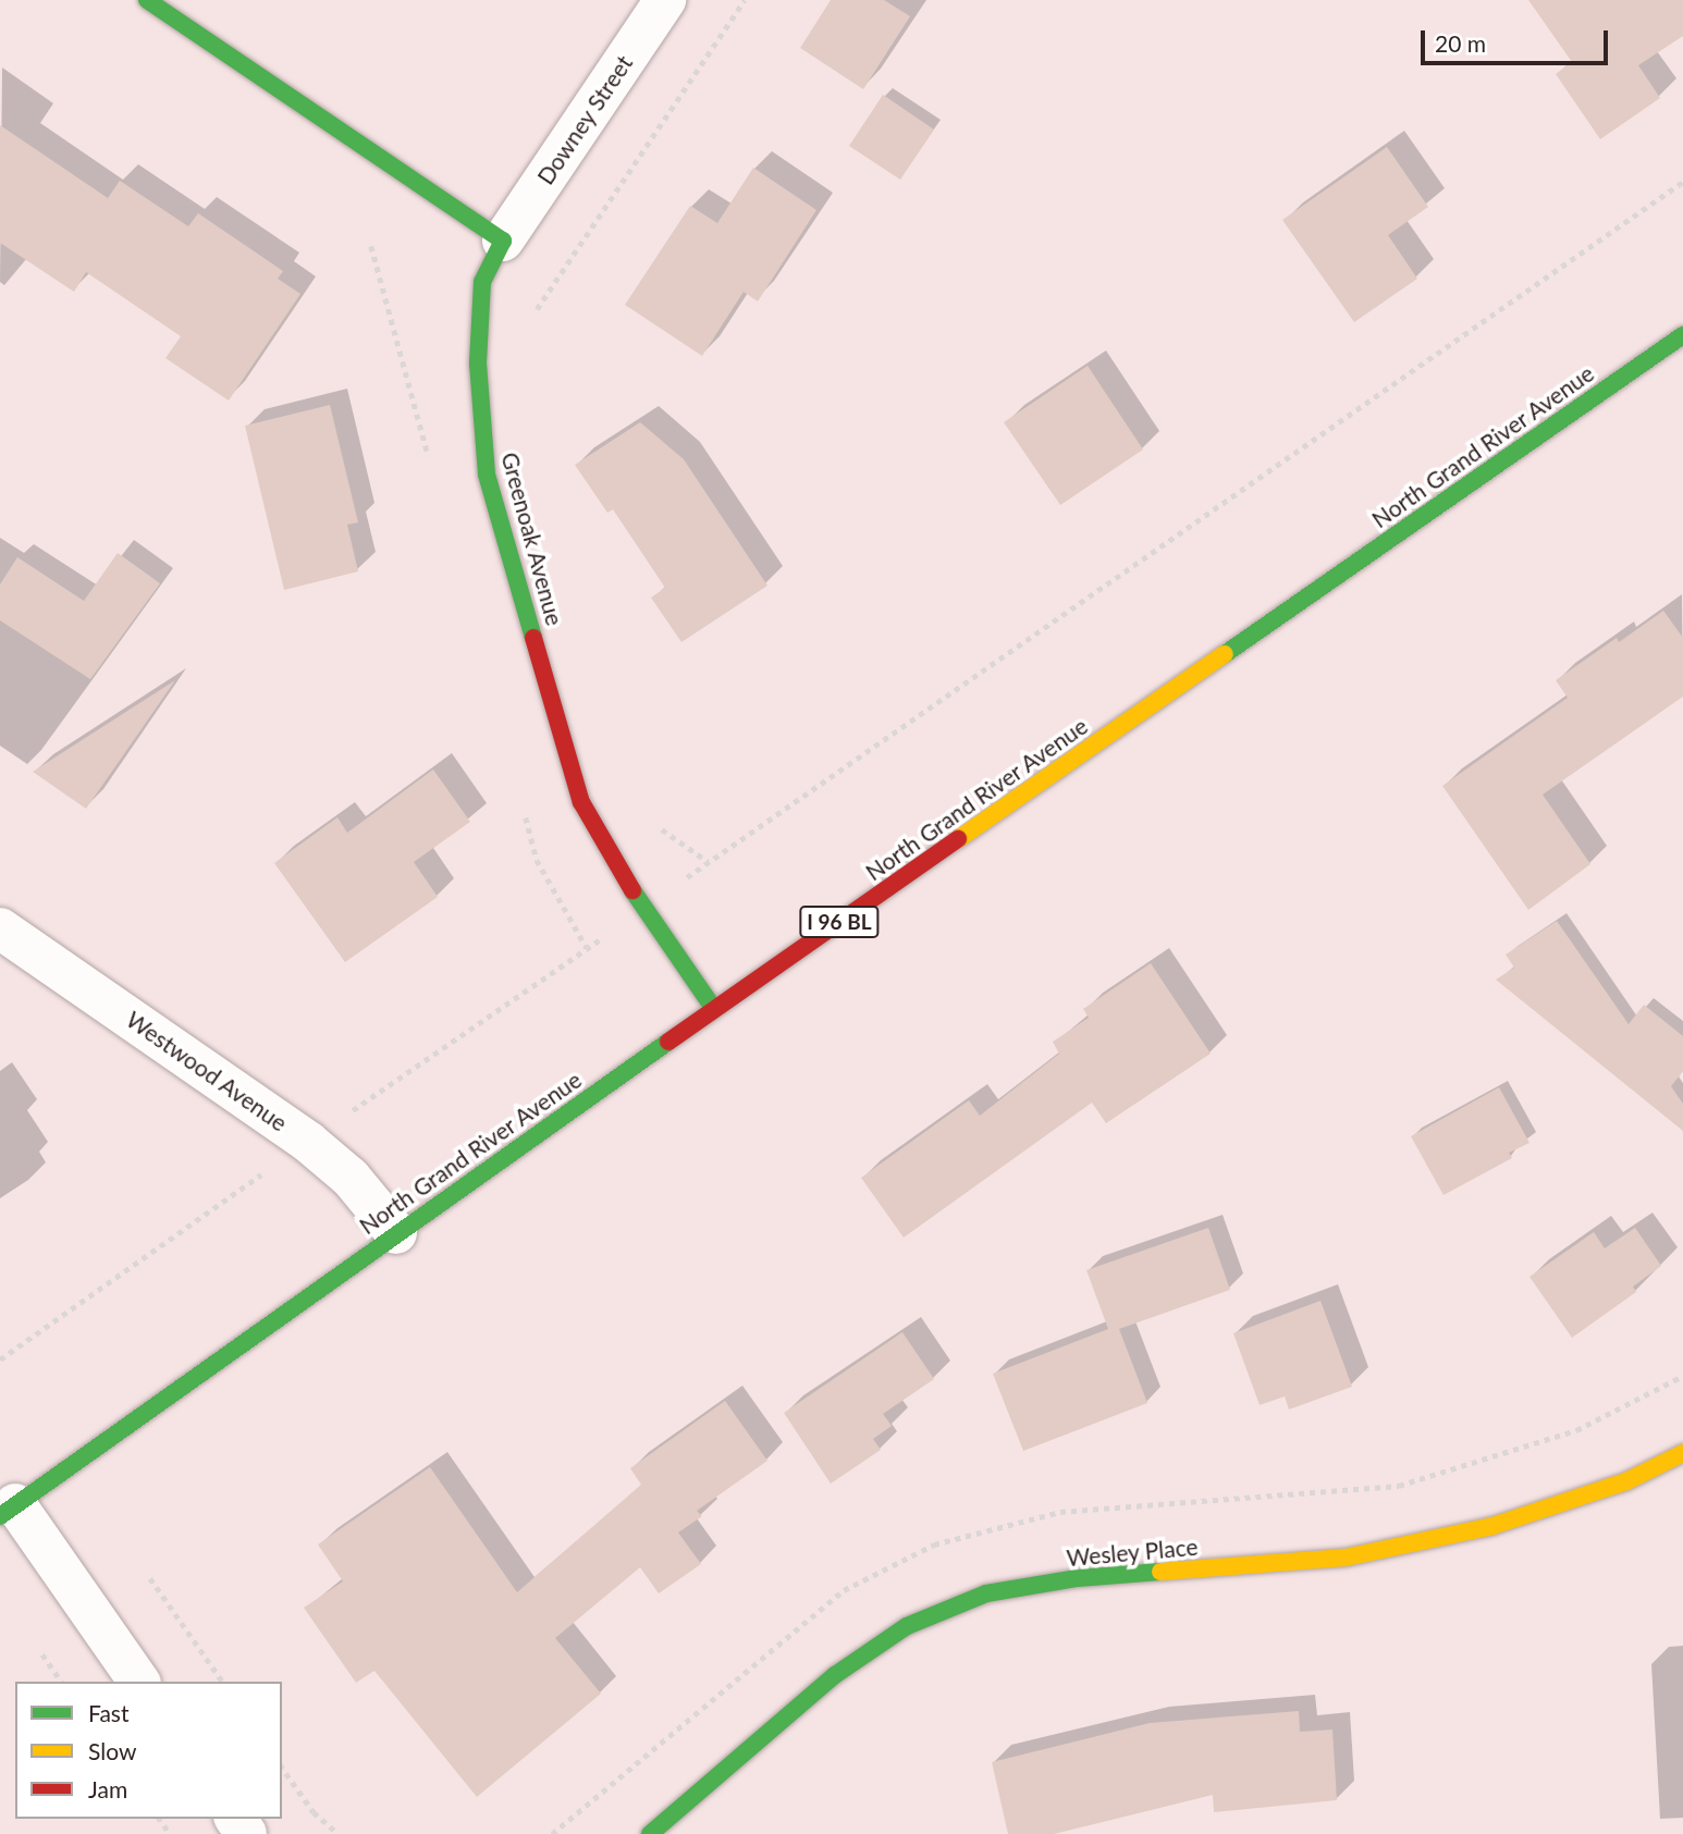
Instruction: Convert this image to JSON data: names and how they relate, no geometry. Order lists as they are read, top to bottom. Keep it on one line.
{"streets":{"street":["Downey Street","North Grand River Avenue","Greenoak Avenue","I 96 BL","Westwood Avenue","Wesley Place"]},"crossings":[["Downey Street","Greenoak Avenue"],["North Grand River Avenue","Greenoak Avenue"],["North Grand River Avenue","Westwood Avenue"]],"legend":["Fast","Slow","Jam"],"scale_bar":"20 m"}
